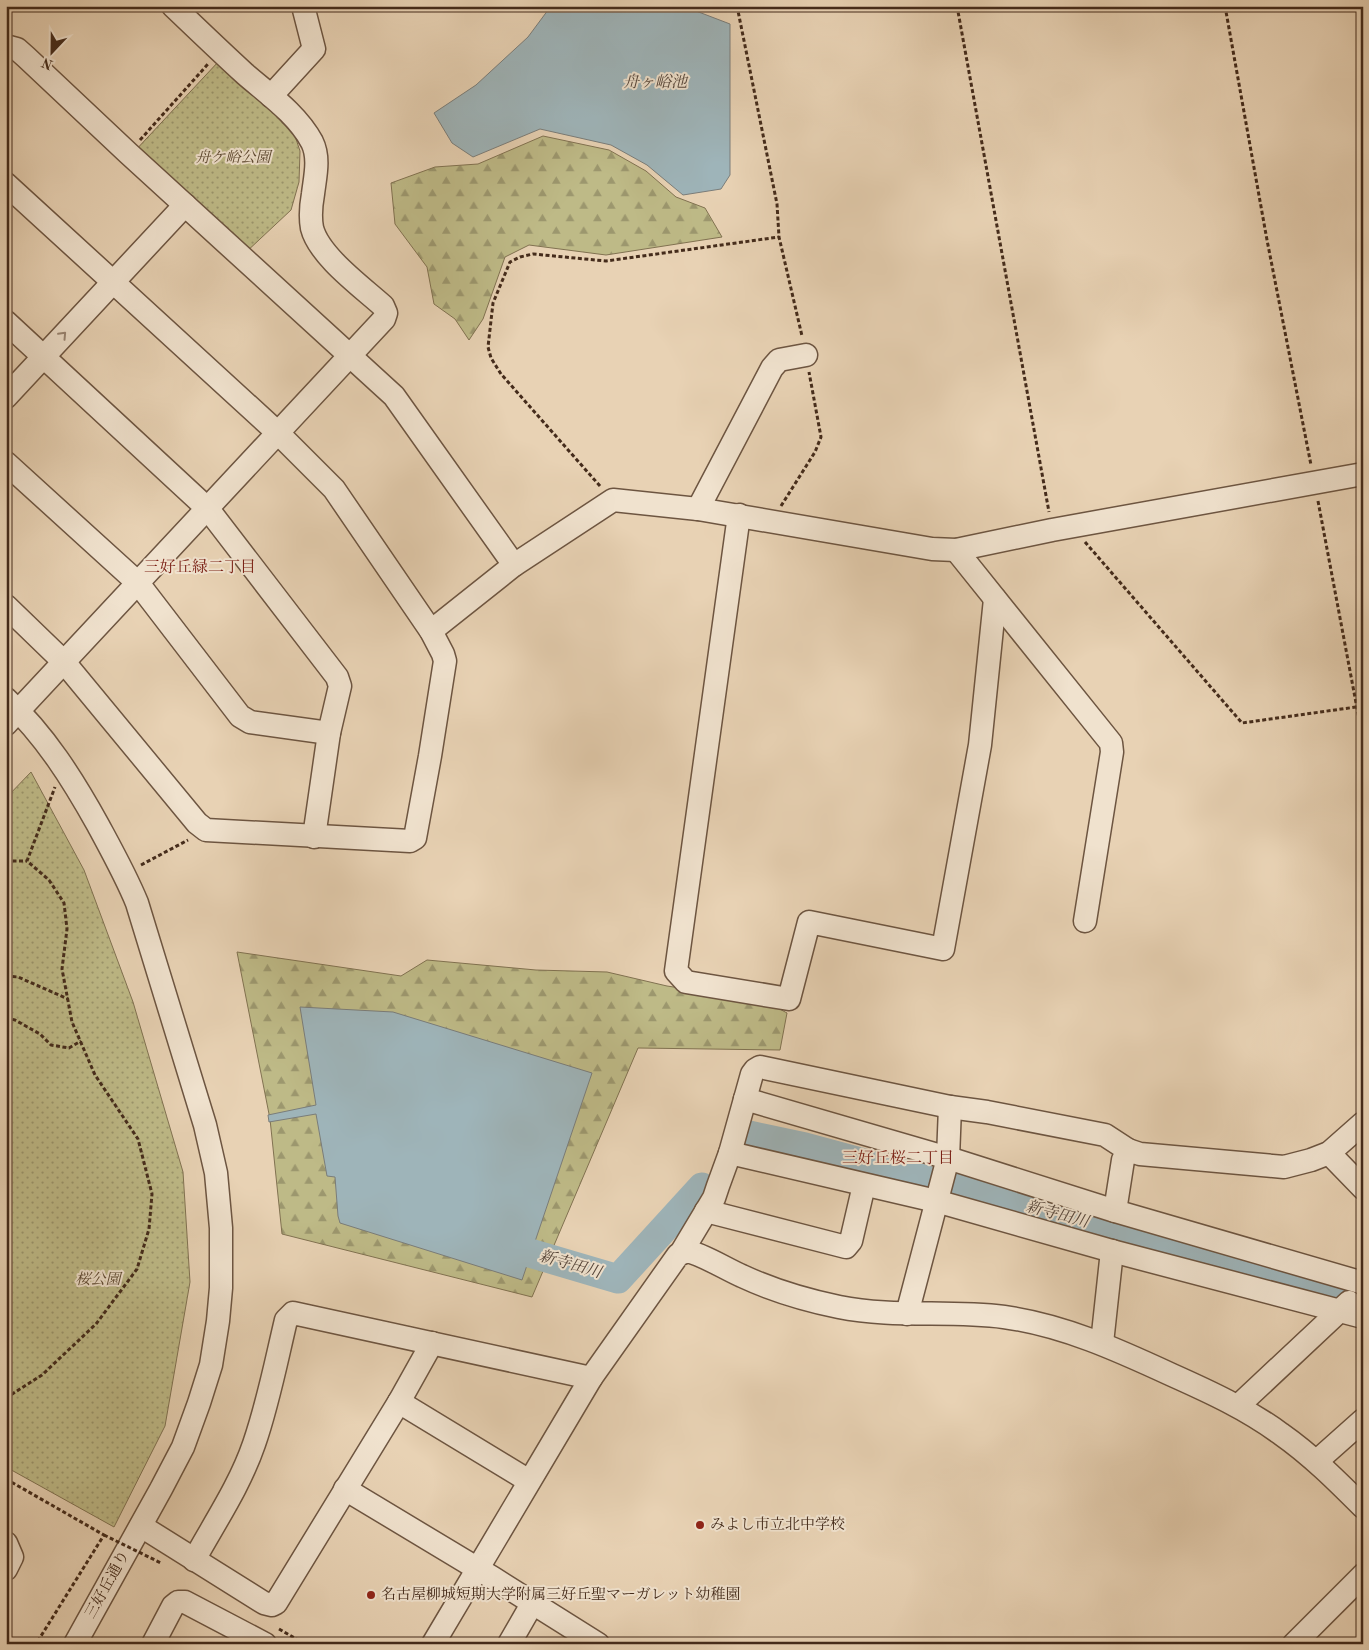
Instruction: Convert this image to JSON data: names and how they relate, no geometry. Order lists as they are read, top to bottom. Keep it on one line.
{"streets":{"street":["三好丘通り"]},"districts":["三好丘緑二丁目","三好丘桜二丁目"],"water":["舟ヶ峪池","新寺田川"],"parks":["舟ケ峪公園","桜公園"],"places":["みよし市立北中学校","名古屋柳城短期大学附属三好丘聖マーガレット幼稚園"],"north":"bottom"}
